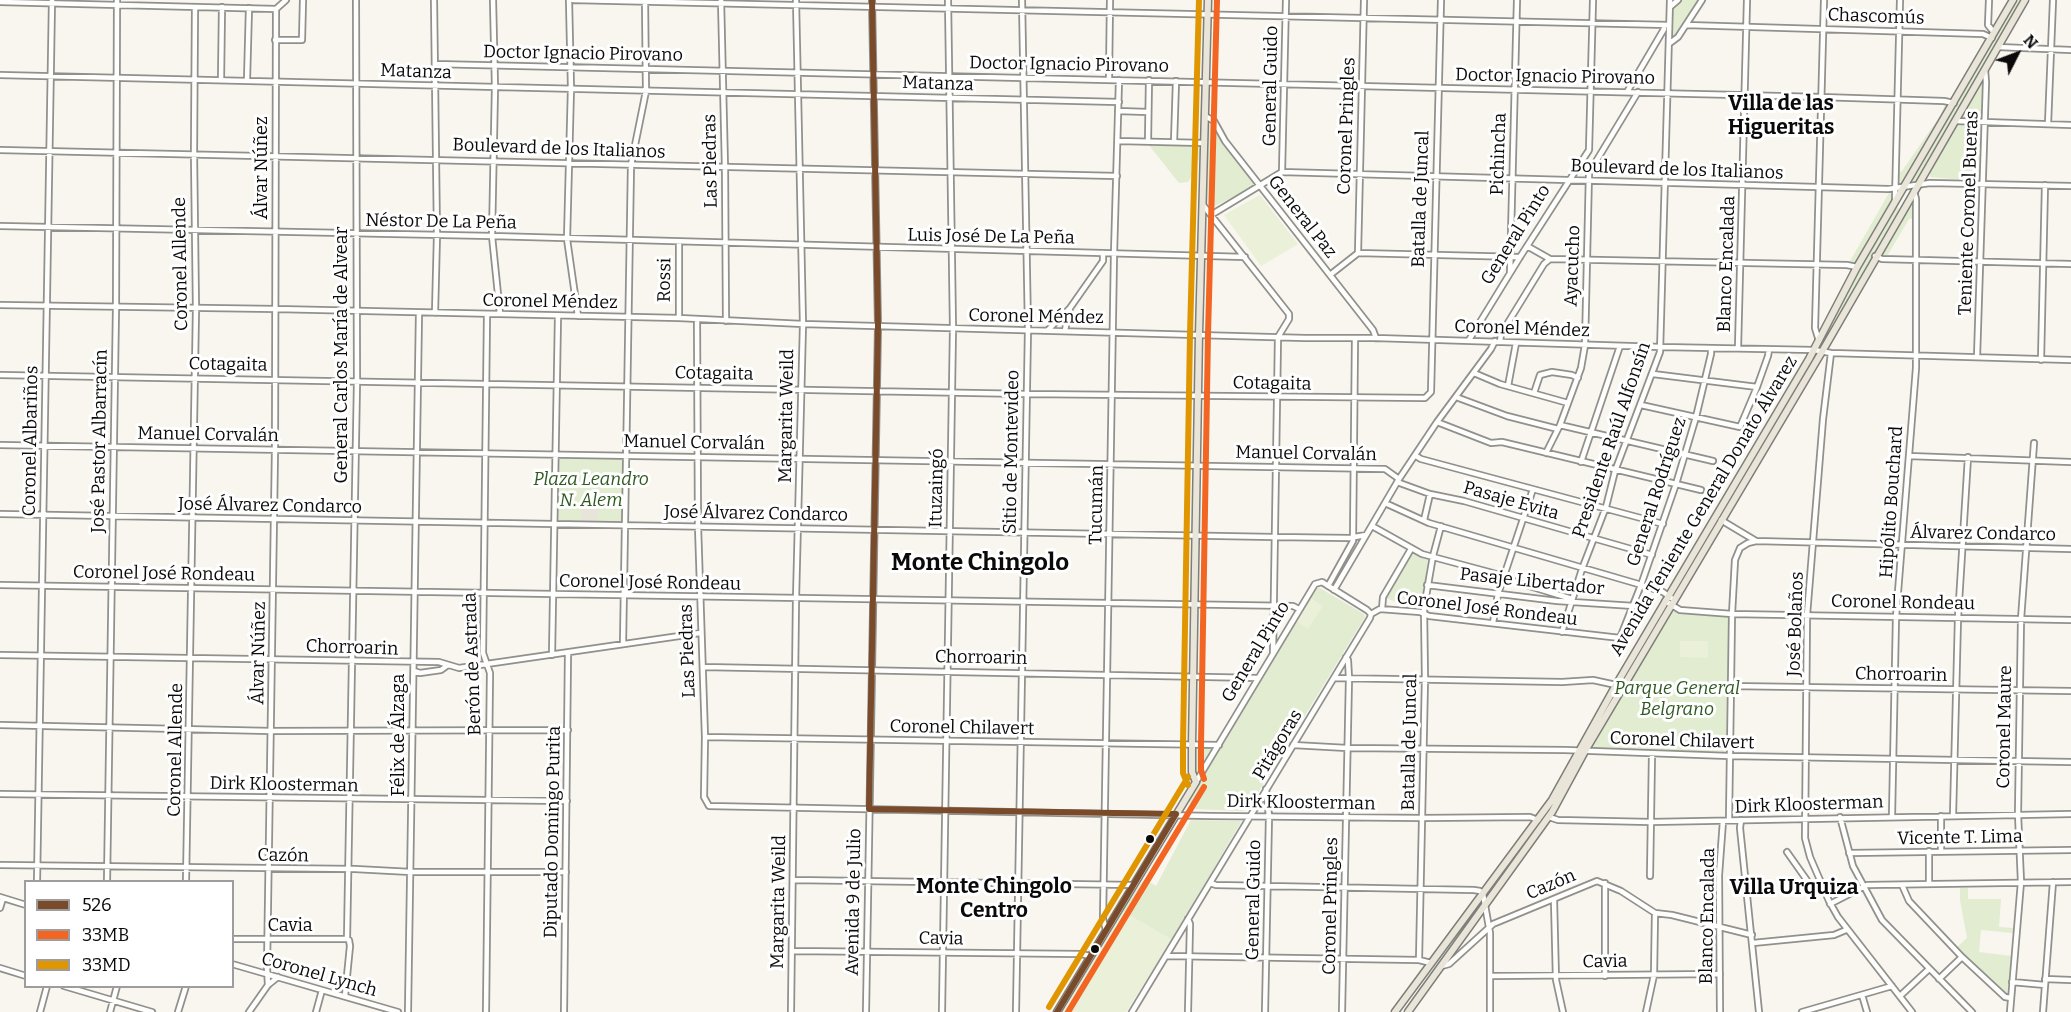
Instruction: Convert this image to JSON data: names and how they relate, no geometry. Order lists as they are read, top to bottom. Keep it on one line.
{"streets":{"main road":["General Pinto","Avenida Teniente General Donato Álvarez"],"street":["Chascomús","Doctor Ignacio Pirovano","Matanza","General Guido","Coronel Pringles","Boulevard de los Italianos","Pichincha","Las Piedras","Álvar Núñez","Batalla de Juncal","Teniente Coronel Bueras","General Paz","Néstor De La Peña","Luis José De La Peña","Coronel Allende","Blanco Encalada","Ayacucho","Rossi","Coronel Méndez","General Carlos María de Alvear","Cotagaita","Margarita Weild","Manuel Corvalán","Presidente Raúl Alfonsín","Coronel Albariños","José Pastor Albarracín","Sitio de Montevideo","Ituzaingó","General Rodríguez","Pasaje Evita","Hipólito Bouchard","Tucumán","José Álvarez Condarco","Álvarez Condarco","Coronel José Rondeau","Pasaje Libertador","Coronel Rondeau","José Bolaños","Chorroarin","Berón de Astrada","Coronel Maure","Coronel Chilavert","Félix de Álzaga","Pitágoras","Dirk Kloosterman","Diputado Domingo Purita","Vicente T. Lima","Cazón","Avenida 9 de Julio","Cavia","Coronel Lynch"]},"crossings":[["Chascomús","Blanco Encalada"],["Chascomús","Avenida Teniente General Donato Álvarez"],["Doctor Ignacio Pirovano","General Guido"],["Doctor Ignacio Pirovano","Coronel Pringles"],["Doctor Ignacio Pirovano","Pichincha"],["Doctor Ignacio Pirovano","Las Piedras"],["Doctor Ignacio Pirovano","Batalla de Juncal"],["Doctor Ignacio Pirovano","General Pinto"],["Doctor Ignacio Pirovano","Blanco Encalada"],["Doctor Ignacio Pirovano","Margarita Weild"],["Doctor Ignacio Pirovano","Presidente Raúl Alfonsín"],["Doctor Ignacio Pirovano","Sitio de Montevideo"],["Doctor Ignacio Pirovano","Ituzaingó"],["Doctor Ignacio Pirovano","Tucumán"],["Doctor Ignacio Pirovano","Avenida Teniente General Donato Álvarez"],["Doctor Ignacio Pirovano","Avenida 9 de Julio"],["Matanza","Las Piedras"],["Matanza","Álvar Núñez"],["Matanza","Coronel Allende"],["Matanza","General Carlos María de Alvear"],["Matanza","Margarita Weild"],["Matanza","Coronel Albariños"],["Matanza","José Pastor Albarracín"],["Matanza","Sitio de Montevideo"],["Matanza","Ituzaingó"],["Matanza","Tucumán"],["Matanza","Avenida 9 de Julio"],["General Guido","Boulevard de los Italianos"],["General Guido","Pitágoras"],["General Guido","Dirk Kloosterman"],["Coronel Pringles","Boulevard de los Italianos"],["Coronel Pringles","Coronel Chilavert"],["Coronel Pringles","Pitágoras"],["Coronel Pringles","Dirk Kloosterman"],["Boulevard de los Italianos","Pichincha"],["Boulevard de los Italianos","Las Piedras"],["Boulevard de los Italianos","Álvar Núñez"],["Boulevard de los Italianos","Batalla de Juncal"],["Boulevard de los Italianos","Teniente Coronel Bueras"],["Boulevard de los Italianos","General Pinto"],["Boulevard de los Italianos","Coronel Allende"],["Boulevard de los Italianos","Blanco Encalada"],["Boulevard de los Italianos","Ayacucho"],["Boulevard de los Italianos","General Carlos María de Alvear"],["Boulevard de los Italianos","Margarita Weild"],["Boulevard de los Italianos","Presidente Raúl Alfonsín"],["Boulevard de los Italianos","Coronel Albariños"],["Boulevard de los Italianos","José Pastor Albarracín"],["Boulevard de los Italianos","Sitio de Montevideo"],["Boulevard de los Italianos","Ituzaingó"],["Boulevard de los Italianos","Hipólito Bouchard"],["Boulevard de los Italianos","Tucumán"],["Boulevard de los Italianos","Avenida Teniente General Donato Álvarez"],["Boulevard de los Italianos","Avenida 9 de Julio"],["Pichincha","General Pinto"],["Las Piedras","Luis José De La Peña"],["Las Piedras","Coronel Méndez"],["Las Piedras","Cotagaita"],["Las Piedras","Manuel Corvalán"],["Las Piedras","José Álvarez Condarco"],["Las Piedras","Coronel José Rondeau"],["Las Piedras","Chorroarin"],["Las Piedras","Coronel Chilavert"],["Las Piedras","Dirk Kloosterman"],["Álvar Núñez","Néstor De La Peña"],["Álvar Núñez","Coronel Méndez"],["Álvar Núñez","Cotagaita"],["Álvar Núñez","Manuel Corvalán"],["Álvar Núñez","José Álvarez Condarco"],["Álvar Núñez","Coronel José Rondeau"],["Álvar Núñez","Chorroarin"],["Álvar Núñez","Dirk Kloosterman"],["Álvar Núñez","Cazón"],["Álvar Núñez","Cavia"],["Álvar Núñez","Coronel Lynch"],["Batalla de Juncal","Coronel Méndez"],["Batalla de Juncal","Cotagaita"],["Batalla de Juncal","Coronel José Rondeau"],["Batalla de Juncal","Pasaje Libertador"],["Batalla de Juncal","Coronel Chilavert"],["Batalla de Juncal","Dirk Kloosterman"],["Teniente Coronel Bueras","Coronel Méndez"],["Teniente Coronel Bueras","Avenida Teniente General Donato Álvarez"],["General Paz","Coronel Méndez"],["Néstor De La Peña","Luis José De La Peña"],["Néstor De La Peña","Coronel Allende"],["Néstor De La Peña","General Carlos María de Alvear"],["Néstor De La Peña","Coronel Albariños"],["Néstor De La Peña","José Pastor Albarracín"],["General Pinto","Coronel Méndez"],["General Pinto","Tucumán"],["General Pinto","Coronel José Rondeau"],["General Pinto","Chorroarin"],["General Pinto","Coronel Chilavert"],["General Pinto","Dirk Kloosterman"],["General Pinto","Cavia"],["Luis José De La Peña","Rossi"],["Luis José De La Peña","Margarita Weild"],["Luis José De La Peña","Sitio de Montevideo"],["Luis José De La Peña","Ituzaingó"],["Luis José De La Peña","Tucumán"],["Luis José De La Peña","Avenida 9 de Julio"],["Coronel Allende","Coronel Méndez"],["Coronel Allende","Cotagaita"],["Coronel Allende","Manuel Corvalán"],["Coronel Allende","José Álvarez Condarco"],["Coronel Allende","Coronel José Rondeau"],["Coronel Allende","Chorroarin"],["Coronel Allende","Dirk Kloosterman"],["Coronel Allende","Cazón"],["Blanco Encalada","Coronel Méndez"],["Blanco Encalada","Álvarez Condarco"],["Blanco Encalada","Coronel Rondeau"],["Blanco Encalada","Chorroarin"],["Blanco Encalada","Coronel Chilavert"],["Blanco Encalada","Dirk Kloosterman"],["Blanco Encalada","Cazón"],["Blanco Encalada","Cavia"],["Ayacucho","Coronel Méndez"],["Rossi","Coronel Méndez"],["Coronel Méndez","General Carlos María de Alvear"],["Coronel Méndez","Margarita Weild"],["Coronel Méndez","Presidente Raúl Alfonsín"],["Coronel Méndez","Coronel Albariños"],["Coronel Méndez","José Pastor Albarracín"],["Coronel Méndez","Sitio de Montevideo"],["Coronel Méndez","Ituzaingó"],["Coronel Méndez","General Rodríguez"],["Coronel Méndez","Hipólito Bouchard"],["Coronel Méndez","Tucumán"],["Coronel Méndez","Avenida Teniente General Donato Álvarez"],["Coronel Méndez","José Bolaños"],["Coronel Méndez","Berón de Astrada"],["Coronel Méndez","Félix de Álzaga"],["Coronel Méndez","Avenida 9 de Julio"],["General Carlos María de Alvear","Cotagaita"],["General Carlos María de Alvear","Manuel Corvalán"],["General Carlos María de Alvear","José Álvarez Condarco"],["General Carlos María de Alvear","Coronel José Rondeau"],["General Carlos María de Alvear","Chorroarin"],["General Carlos María de Alvear","Dirk Kloosterman"],["General Carlos María de Alvear","Cazón"],["General Carlos María de Alvear","Cavia"],["General Carlos María de Alvear","Coronel Lynch"],["Cotagaita","Margarita Weild"],["Cotagaita","Coronel Albariños"],["Cotagaita","José Pastor Albarracín"],["Cotagaita","Sitio de Montevideo"],["Cotagaita","Ituzaingó"],["Cotagaita","Tucumán"],["Cotagaita","Berón de Astrada"],["Cotagaita","Félix de Álzaga"],["Cotagaita","Avenida 9 de Julio"],["Margarita Weild","Manuel Corvalán"],["Margarita Weild","José Álvarez Condarco"],["Margarita Weild","Coronel José Rondeau"],["Margarita Weild","Chorroarin"],["Margarita Weild","Coronel Chilavert"],["Margarita Weild","Dirk Kloosterman"],["Margarita Weild","Cavia"],["Manuel Corvalán","Coronel Albariños"],["Manuel Corvalán","José Pastor Albarracín"],["Manuel Corvalán","Sitio de Montevideo"],["Manuel Corvalán","Ituzaingó"],["Manuel Corvalán","Pasaje Evita"],["Manuel Corvalán","Tucumán"],["Manuel Corvalán","Berón de Astrada"],["Manuel Corvalán","Félix de Álzaga"],["Manuel Corvalán","Avenida 9 de Julio"],["Presidente Raúl Alfonsín","Pasaje Evita"],["Presidente Raúl Alfonsín","Coronel José Rondeau"],["Presidente Raúl Alfonsín","Pasaje Libertador"],["Coronel Albariños","José Álvarez Condarco"],["Coronel Albariños","Coronel José Rondeau"],["Coronel Albariños","Chorroarin"],["Coronel Albariños","Dirk Kloosterman"],["Coronel Albariños","Cazón"],["José Pastor Albarracín","José Álvarez Condarco"],["José Pastor Albarracín","Coronel José Rondeau"],["José Pastor Albarracín","Chorroarin"],["José Pastor Albarracín","Dirk Kloosterman"],["José Pastor Albarracín","Cazón"],["Sitio de Montevideo","José Álvarez Condarco"],["Sitio de Montevideo","Coronel José Rondeau"],["Sitio de Montevideo","Chorroarin"],["Sitio de Montevideo","Coronel Chilavert"],["Sitio de Montevideo","Dirk Kloosterman"],["Sitio de Montevideo","Cavia"],["Ituzaingó","José Álvarez Condarco"],["Ituzaingó","Coronel José Rondeau"],["Ituzaingó","Chorroarin"],["Ituzaingó","Coronel Chilavert"],["Ituzaingó","Dirk Kloosterman"],["Ituzaingó","Cavia"],["General Rodríguez","Pasaje Evita"],["General Rodríguez","Coronel José Rondeau"],["General Rodríguez","Pasaje Libertador"],["Hipólito Bouchard","Avenida Teniente General Donato Álvarez"],["Hipólito Bouchard","Álvarez Condarco"],["Hipólito Bouchard","Coronel Rondeau"],["Hipólito Bouchard","Chorroarin"],["Hipólito Bouchard","Coronel Chilavert"],["Hipólito Bouchard","Dirk Kloosterman"],["Tucumán","José Álvarez Condarco"],["Tucumán","Coronel José Rondeau"],["Tucumán","Chorroarin"],["Tucumán","Coronel Chilavert"],["Tucumán","Dirk Kloosterman"],["José Álvarez Condarco","Berón de Astrada"],["José Álvarez Condarco","Félix de Álzaga"],["José Álvarez Condarco","Avenida 9 de Julio"],["Avenida Teniente General Donato Álvarez","Álvarez Condarco"],["Avenida Teniente General Donato Álvarez","Coronel Rondeau"],["Avenida Teniente General Donato Álvarez","Coronel Chilavert"],["Avenida Teniente General Donato Álvarez","Dirk Kloosterman"],["Avenida Teniente General Donato Álvarez","Cazón"],["Álvarez Condarco","José Bolaños"],["Álvarez Condarco","Coronel Maure"],["Coronel José Rondeau","Berón de Astrada"],["Coronel José Rondeau","Félix de Álzaga"],["Coronel José Rondeau","Pitágoras"],["Coronel José Rondeau","Avenida 9 de Julio"],["Coronel Rondeau","José Bolaños"],["Coronel Rondeau","Coronel Maure"],["José Bolaños","Chorroarin"],["José Bolaños","Coronel Chilavert"],["José Bolaños","Dirk Kloosterman"],["Chorroarin","Berón de Astrada"],["Chorroarin","Coronel Maure"],["Chorroarin","Félix de Álzaga"],["Chorroarin","Diputado Domingo Purita"],["Chorroarin","Avenida 9 de Julio"],["Berón de Astrada","Dirk Kloosterman"],["Berón de Astrada","Cazón"],["Coronel Maure","Coronel Chilavert"],["Coronel Maure","Dirk Kloosterman"],["Coronel Maure","Vicente T. Lima"],["Coronel Chilavert","Pitágoras"],["Coronel Chilavert","Avenida 9 de Julio"],["Félix de Álzaga","Dirk Kloosterman"],["Félix de Álzaga","Cazón"],["Pitágoras","Dirk Kloosterman"],["Dirk Kloosterman","Diputado Domingo Purita"],["Dirk Kloosterman","Avenida 9 de Julio"],["Diputado Domingo Purita","Cazón"],["Avenida 9 de Julio","Cavia"]],"districts":["Villa de las Higueritas","Monte Chingolo","Monte Chingolo Centro","Villa Urquiza"],"parks":["Plaza Leandro N. Alem","Parque General Belgrano"],"lines":["transit line 526","transit line 33MB","transit line 33MD"],"legend":["526","33MB","33MD"],"north":"top right"}
